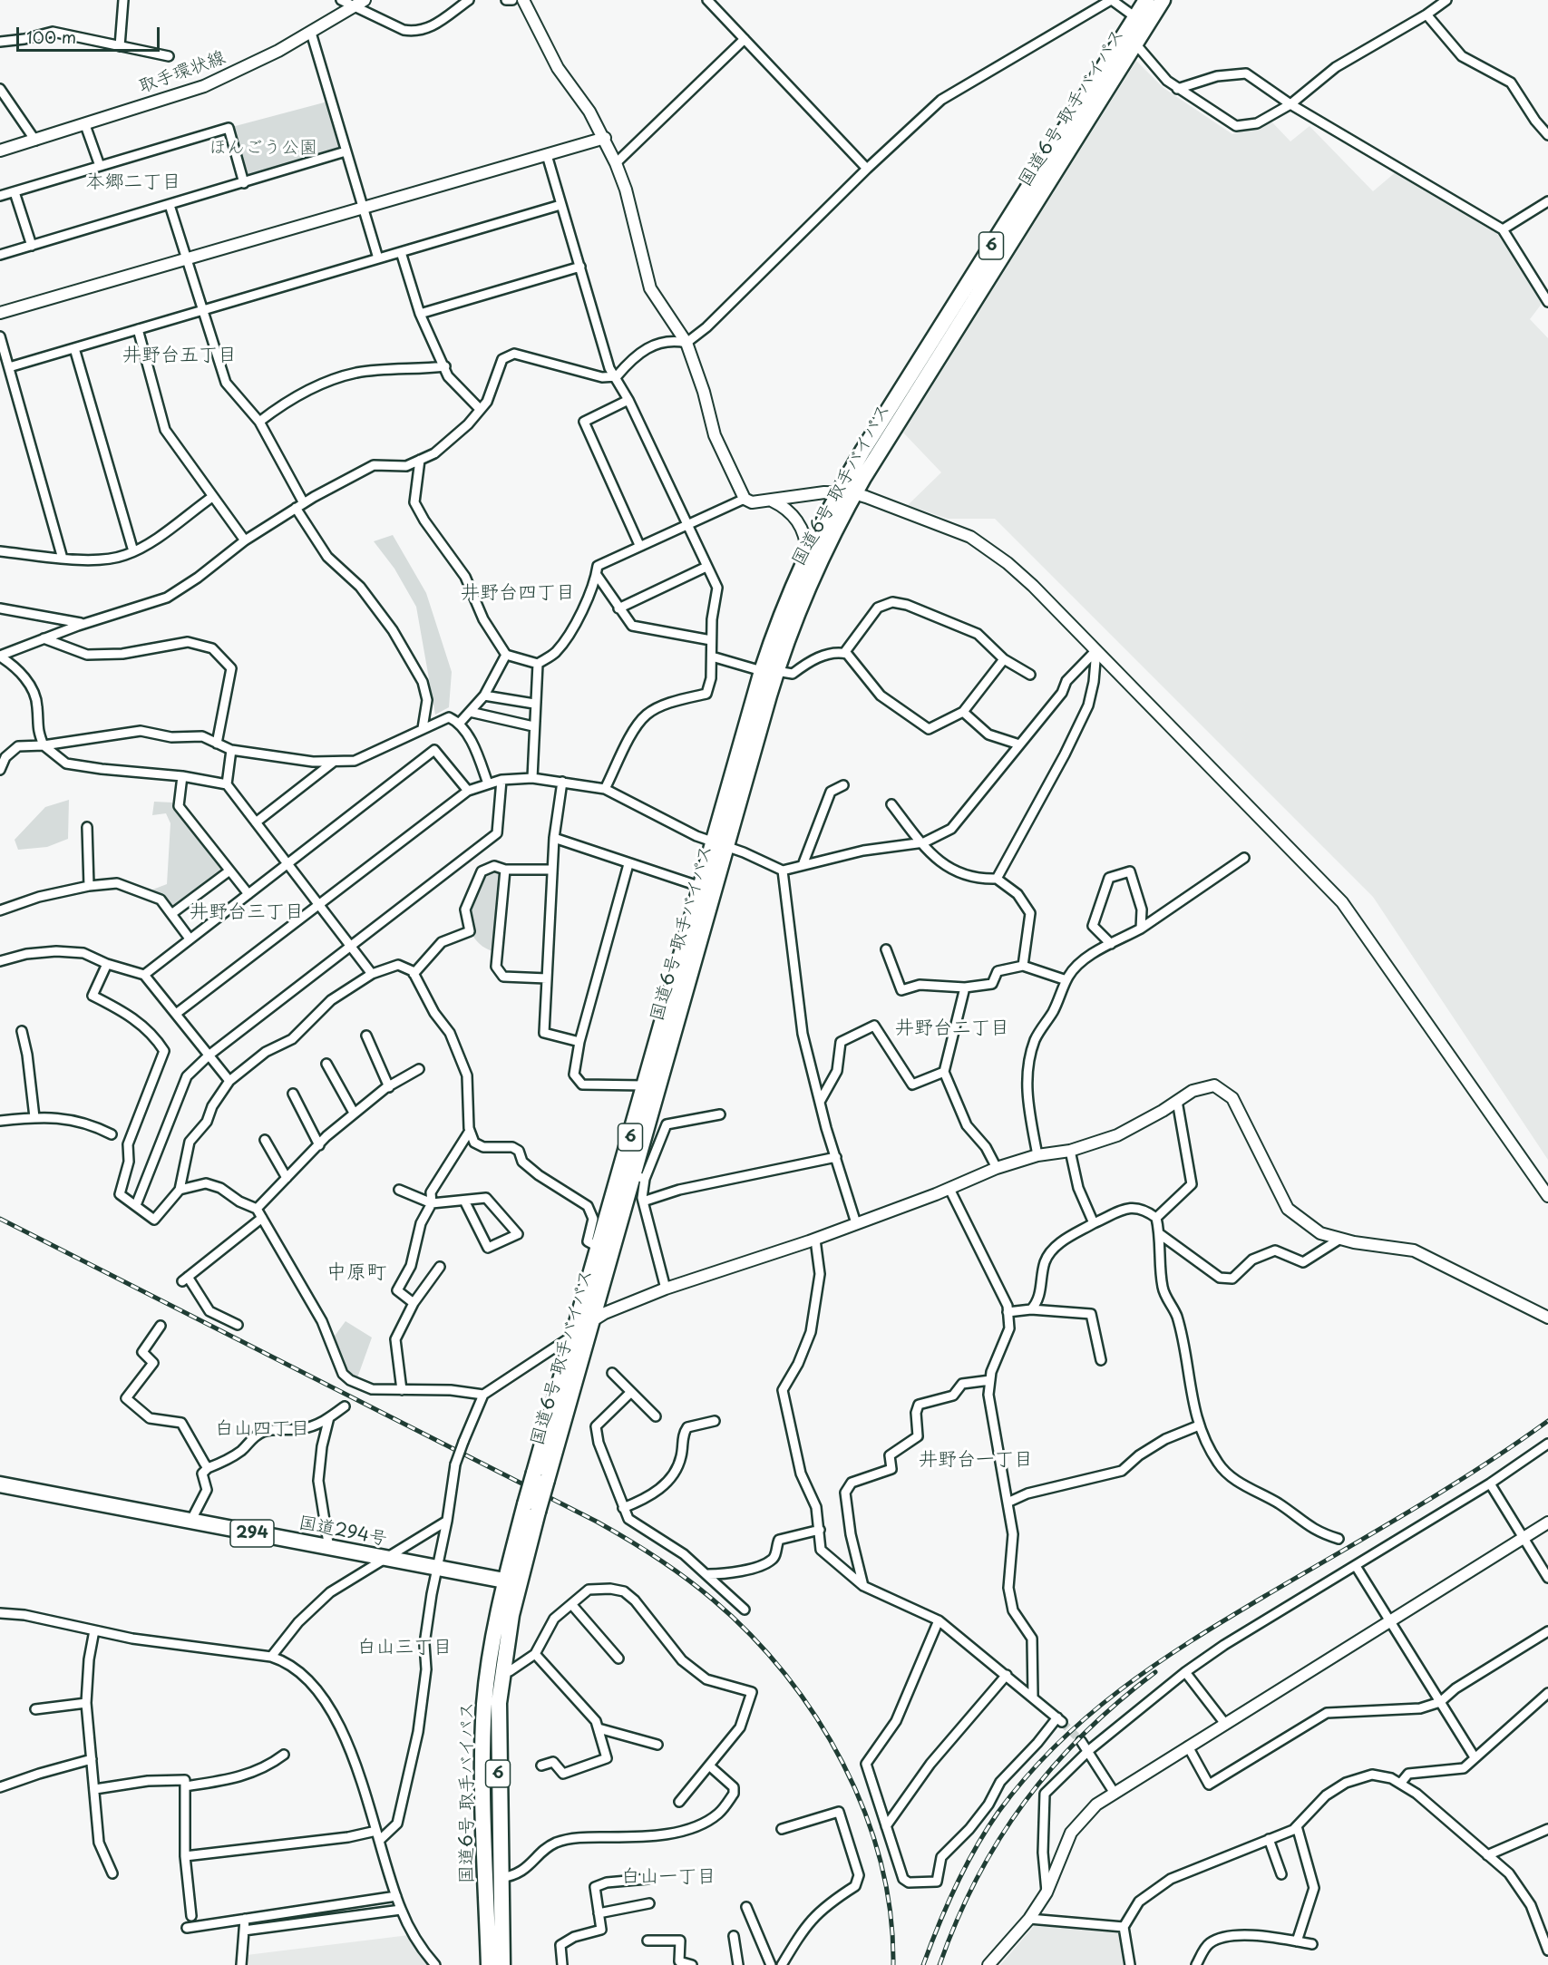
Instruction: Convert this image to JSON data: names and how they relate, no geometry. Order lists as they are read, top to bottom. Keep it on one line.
{"streets":{"highway":["国道6号 取手バイパス","6","国道294号","294"],"street":["取手環状線"]},"crossings":[["国道6号 取手バイパス","国道294号"]],"districts":["本郷二丁目","井野台五丁目","井野台四丁目","井野台三丁目","井野台二丁目","中原町","白山四丁目","井野台一丁目","白山三丁目","白山一丁目"],"parks":["ほんごう公園"],"scale_bar":"100 m"}
